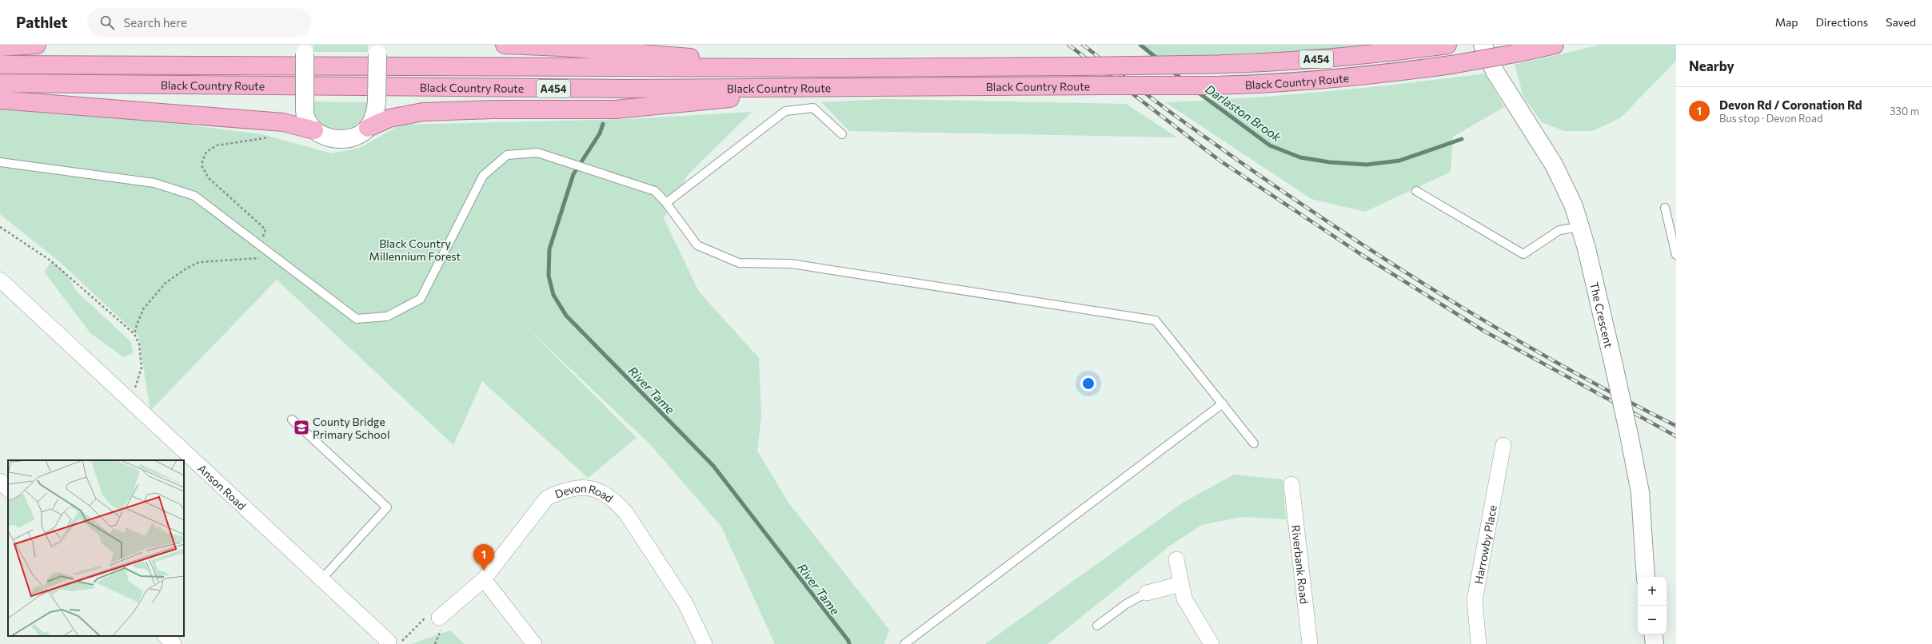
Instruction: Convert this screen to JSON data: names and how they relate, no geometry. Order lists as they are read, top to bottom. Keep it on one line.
{"streets":{"highway":["A454","Black Country Route"],"street":["The Crescent","Anson Road","Devon Road","Harrowby Place","Riverbank Road"]},"water":["Darlaston Brook","River Tame"],"parks":["Black Country Millennium Forest"],"places":{"school or university":["County Bridge Primary School"]},"page":{"header":"Pathlet","search":"Search here","nav":["Map","Directions","Saved"],"heading":"Nearby","list":[{"mark":"1","name":"Devon Rd / Coronation Rd","note":"Bus stop · Devon Road","value":"330 m"}],"pins":"1","map_buttons":["+","−"]}}
